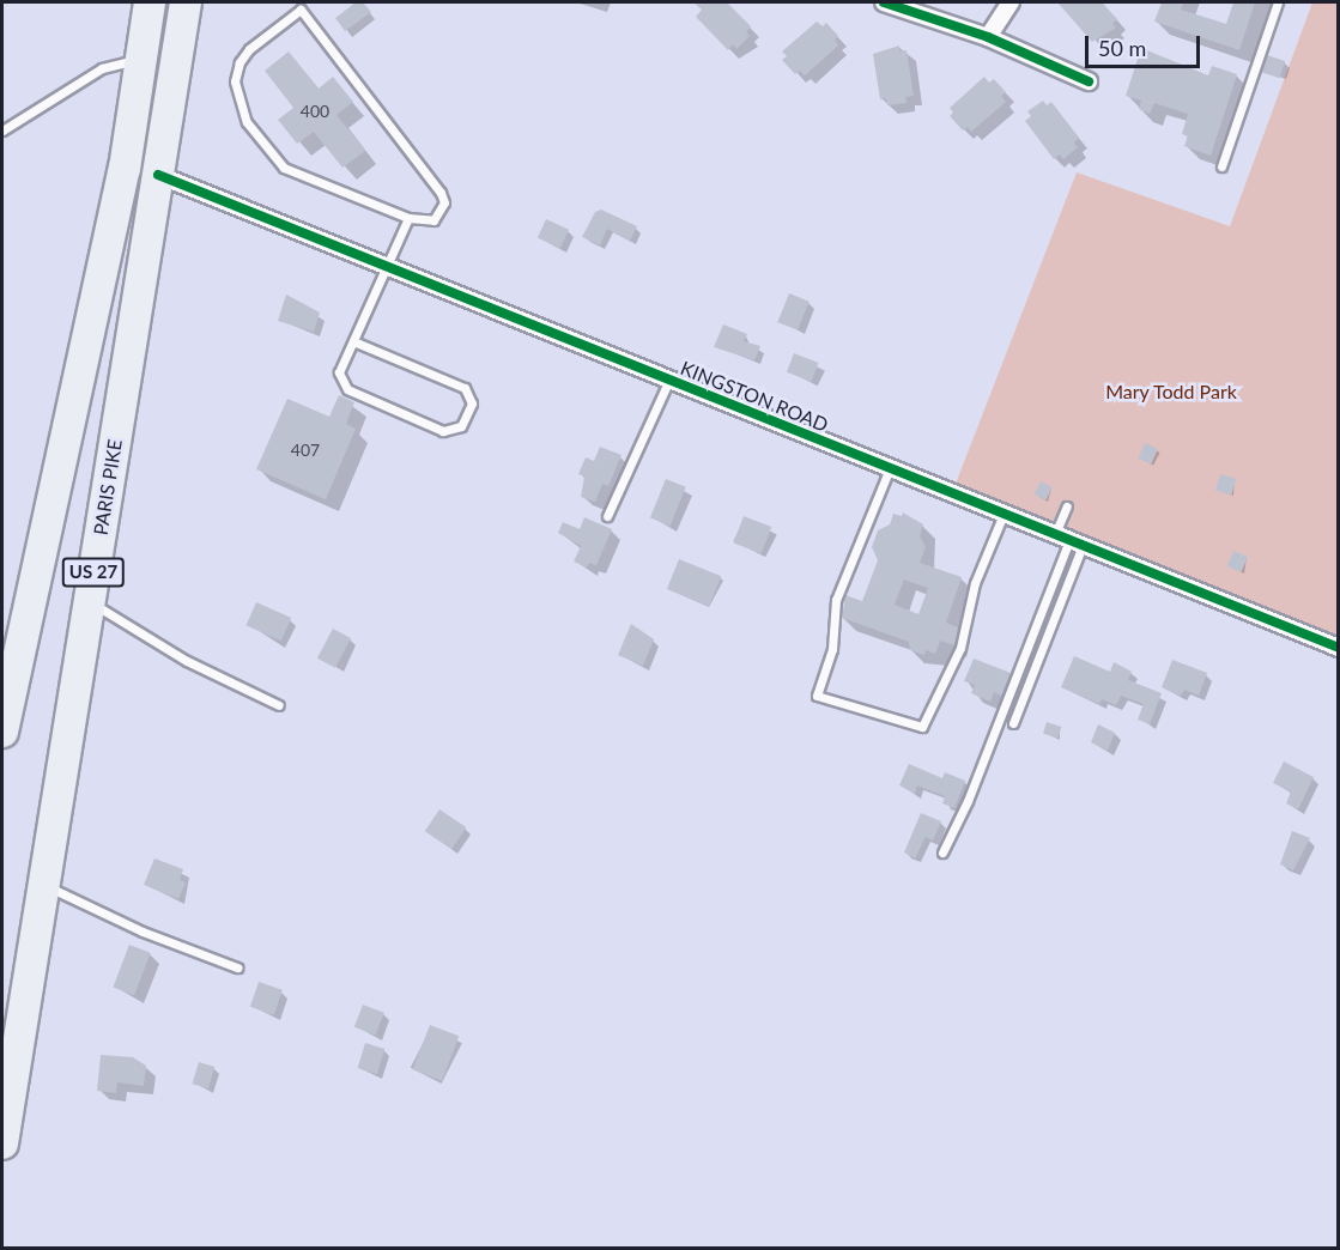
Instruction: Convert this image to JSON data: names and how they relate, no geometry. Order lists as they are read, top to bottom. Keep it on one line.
{"streets":{"highway":["PARIS PIKE","US 27"],"street":["KINGSTON ROAD"]},"crossings":[["KINGSTON ROAD","PARIS PIKE"]],"parks":["Mary Todd Park"],"house_numbers":["400","407"],"scale_bar":"50 m"}
